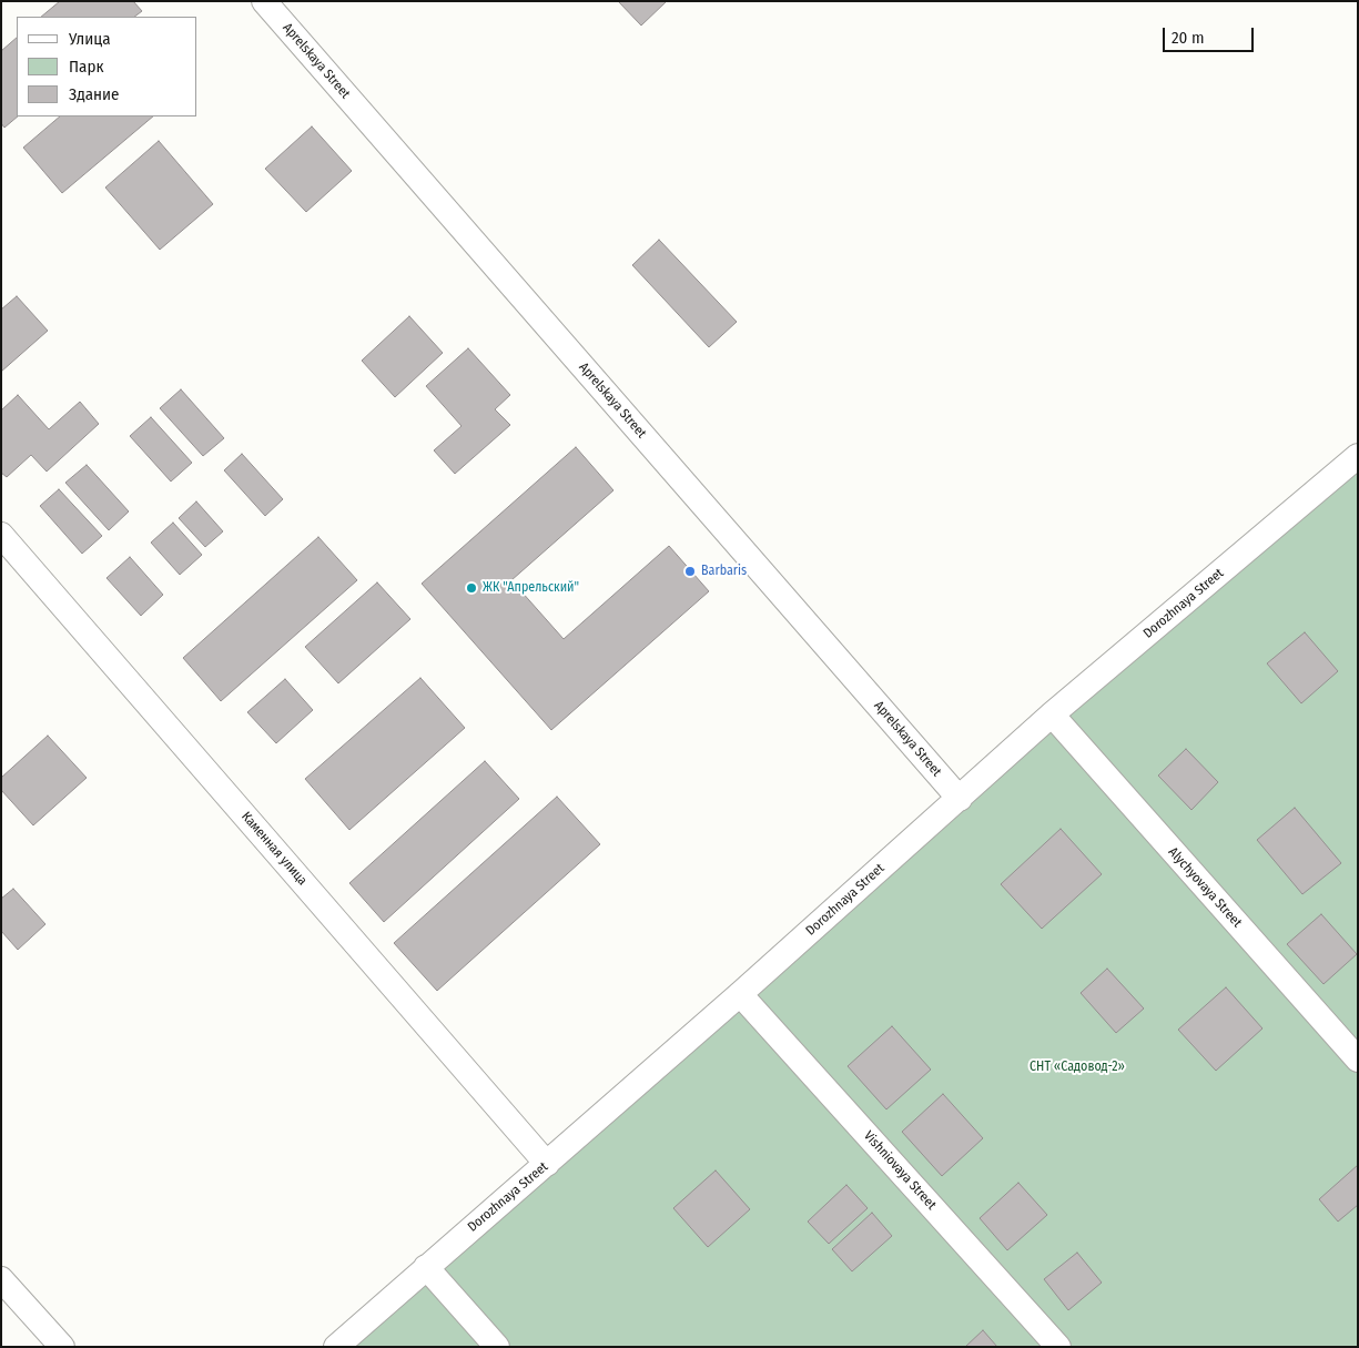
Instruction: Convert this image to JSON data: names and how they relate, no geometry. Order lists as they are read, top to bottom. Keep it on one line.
{"streets":{"street":["Aprelskaya Street","Dorozhnaya Street","Каменная улица","Alychyovaya Street","Vishniovaya Street"]},"crossings":[["Aprelskaya Street","Dorozhnaya Street"],["Dorozhnaya Street","Каменная улица"],["Dorozhnaya Street","Alychyovaya Street"],["Dorozhnaya Street","Vishniovaya Street"]],"parks":["СНТ «Садовод-2»"],"places":["Barbaris","ЖК \"Апрельский\""],"legend":["Улица","Парк","Здание"],"scale_bar":"20 m"}
